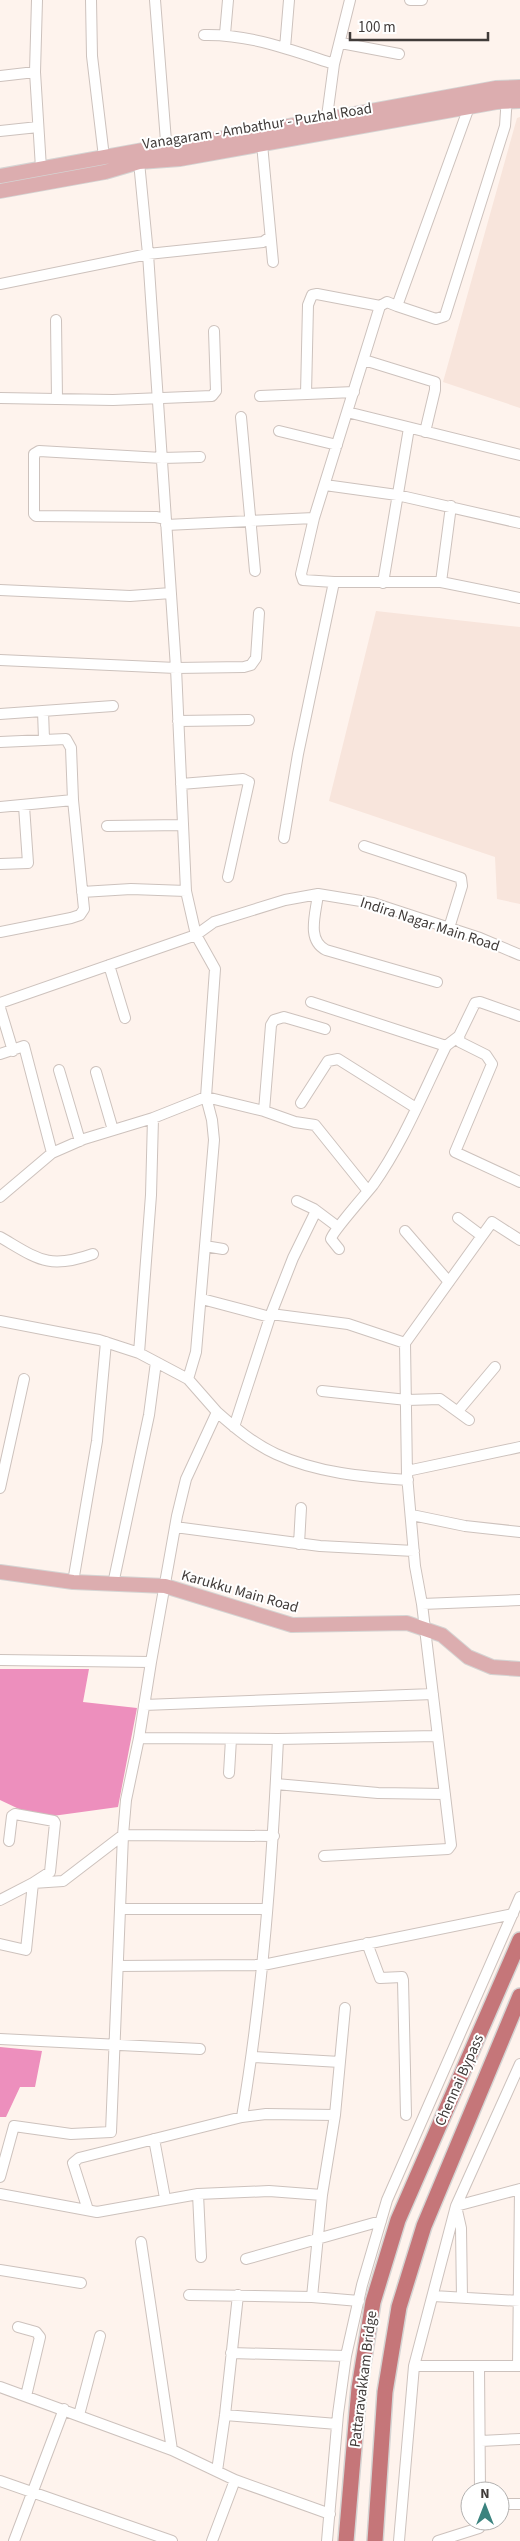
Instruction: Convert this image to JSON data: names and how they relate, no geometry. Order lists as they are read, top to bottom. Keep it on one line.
{"streets":{"highway":["Chennai Bypass","Pattaravakkam Bridge"],"main road":["Vanagaram - Ambathur - Puzhal Road","Karukku Main Road"],"street":["Indira Nagar Main Road"]},"crossings":[["Chennai Bypass","Pattaravakkam Bridge"]],"scale_bar":"100 m","north":"top"}
